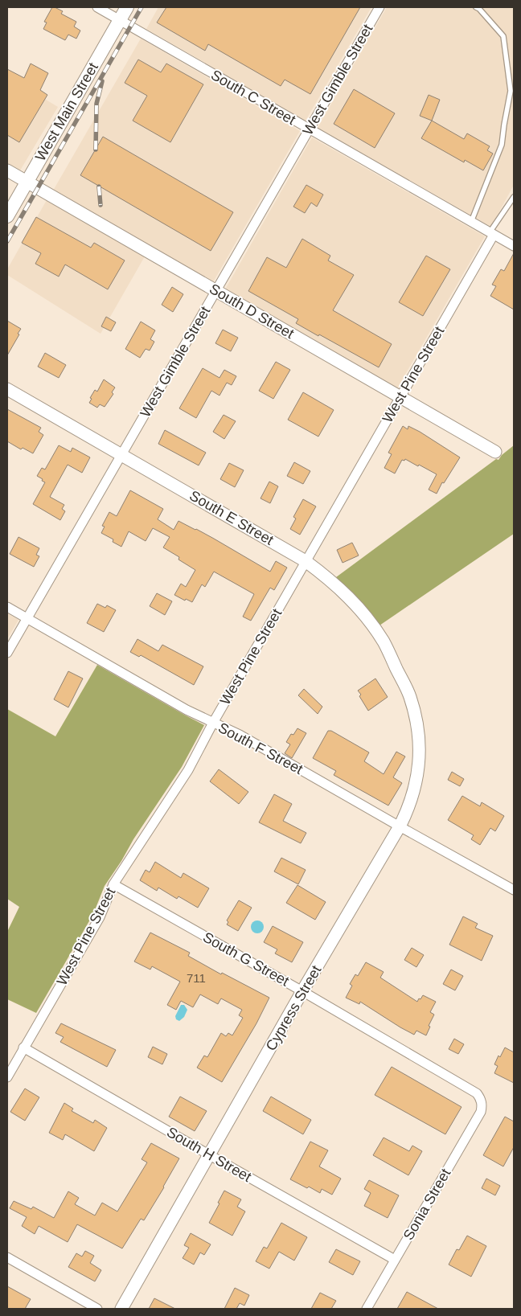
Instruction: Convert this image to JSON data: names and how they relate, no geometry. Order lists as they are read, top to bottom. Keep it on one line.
{"streets":{"main road":["West Main Street"],"street":["West Gimble Street","South C Street","South D Street","West Pine Street","South E Street","South F Street","South G Street","Cypress Street","South H Street","Sonia Street"]},"crossings":[["West Gimble Street","South C Street"],["West Gimble Street","South D Street"],["West Gimble Street","South E Street"],["West Gimble Street","South F Street"],["South C Street","West Main Street"],["South C Street","West Pine Street"],["West Main Street","South D Street"],["South D Street","West Pine Street"],["West Pine Street","South E Street"],["West Pine Street","South F Street"],["West Pine Street","South G Street"],["West Pine Street","South H Street"],["South E Street","Cypress Street"],["South F Street","Cypress Street"],["South G Street","Cypress Street"],["South G Street","Sonia Street"],["Cypress Street","South H Street"],["South H Street","Sonia Street"]],"house_numbers":["711"]}
